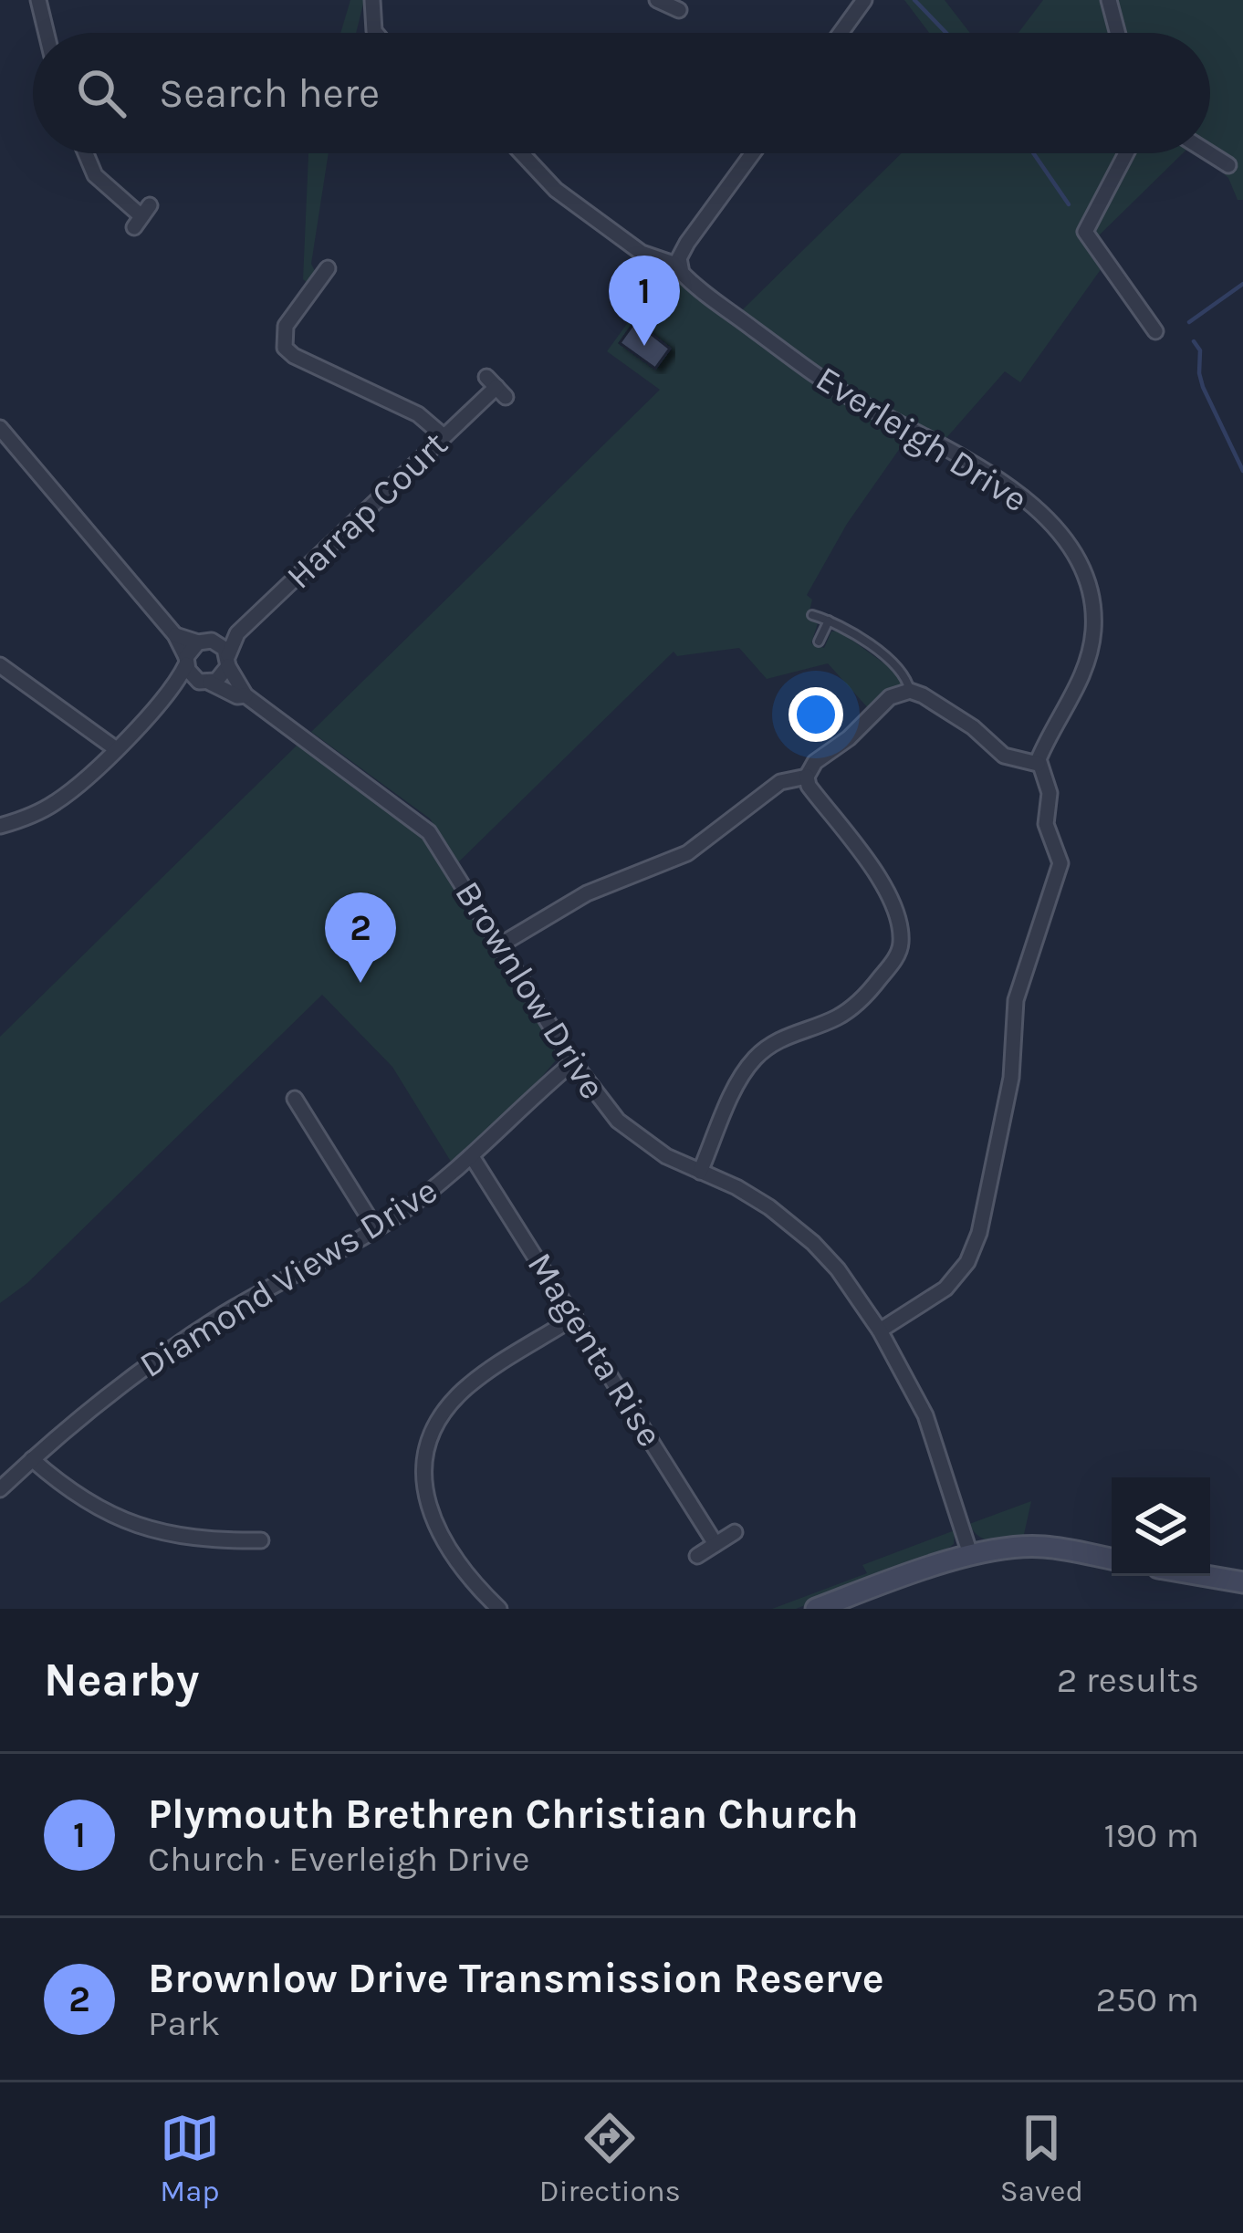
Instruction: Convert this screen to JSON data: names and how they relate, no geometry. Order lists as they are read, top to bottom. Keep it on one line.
{"streets":{"street":["Everleigh Drive","Harrap Court","Brownlow Drive","Diamond Views Drive","Magenta Rise"]},"crossings":[["Harrap Court","Brownlow Drive"],["Brownlow Drive","Diamond Views Drive"],["Diamond Views Drive","Magenta Rise"]],"page":{"search":"Search here","pins":["1","2"],"heading":["Nearby","2 results"],"list":[{"mark":"1","name":"Plymouth Brethren Christian Church","note":"Church · Everleigh Drive","value":"190 m"},{"mark":"2","name":"Brownlow Drive Transmission Reserve","note":"Park","value":"250 m"}],"nav":["Map","Directions","Saved"]}}
